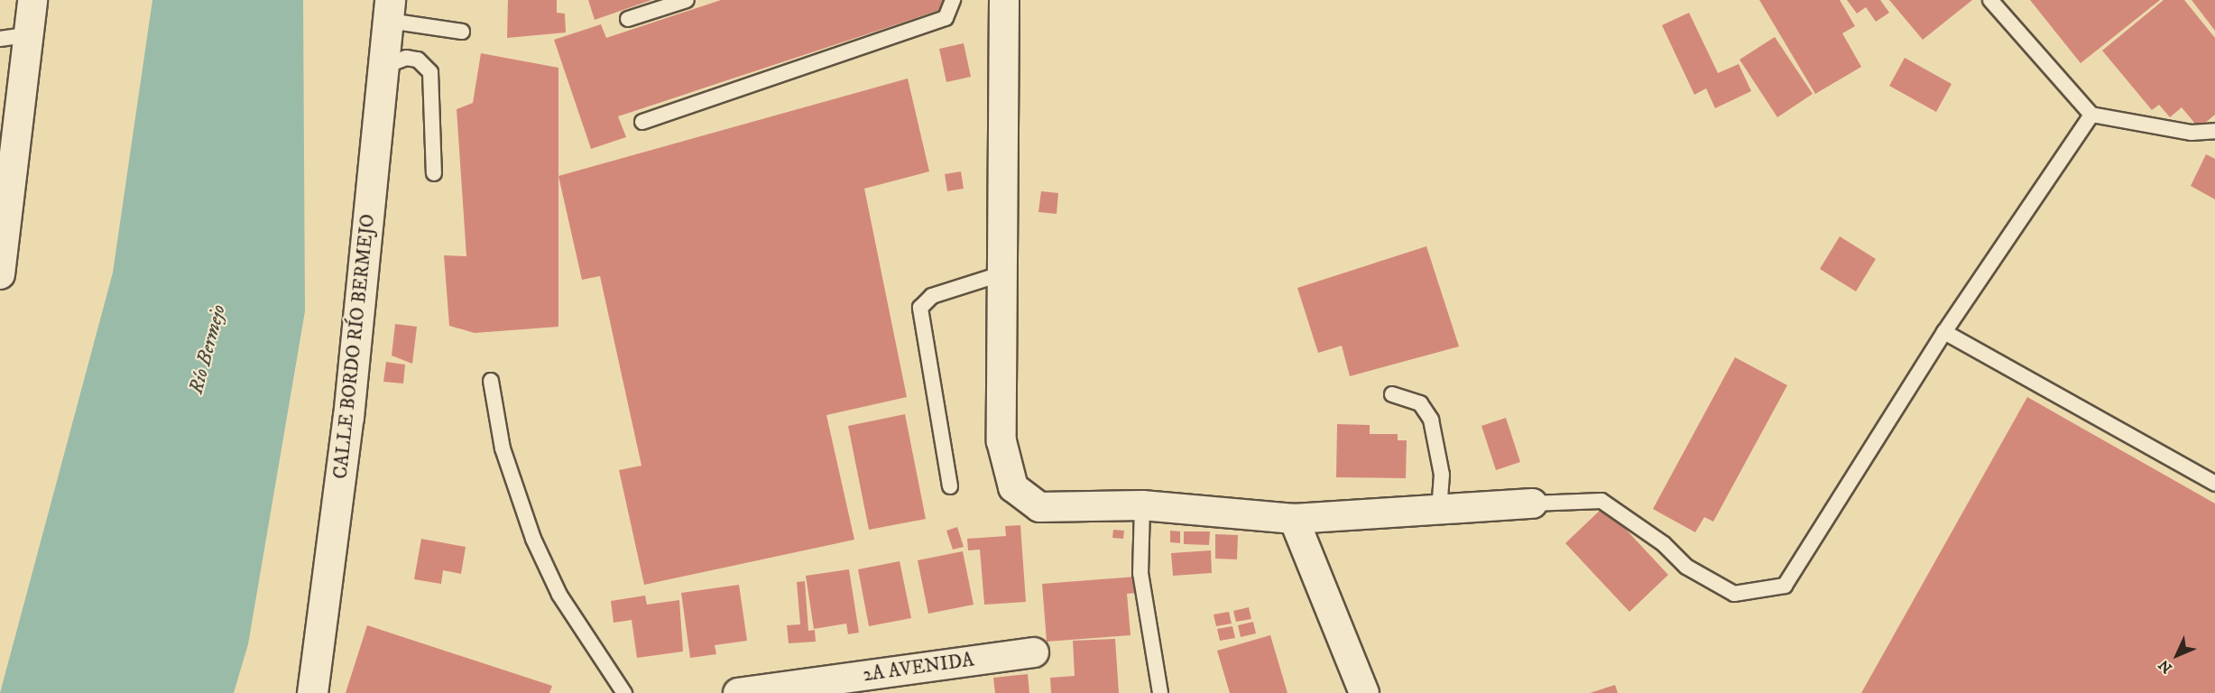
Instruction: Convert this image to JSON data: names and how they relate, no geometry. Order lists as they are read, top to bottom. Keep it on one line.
{"streets":{"main road":["CALLE BORDO RÍO BERMEJO"],"street":["2A AVENIDA"]},"water":["Río Bermejo"],"north":"bottom left"}
